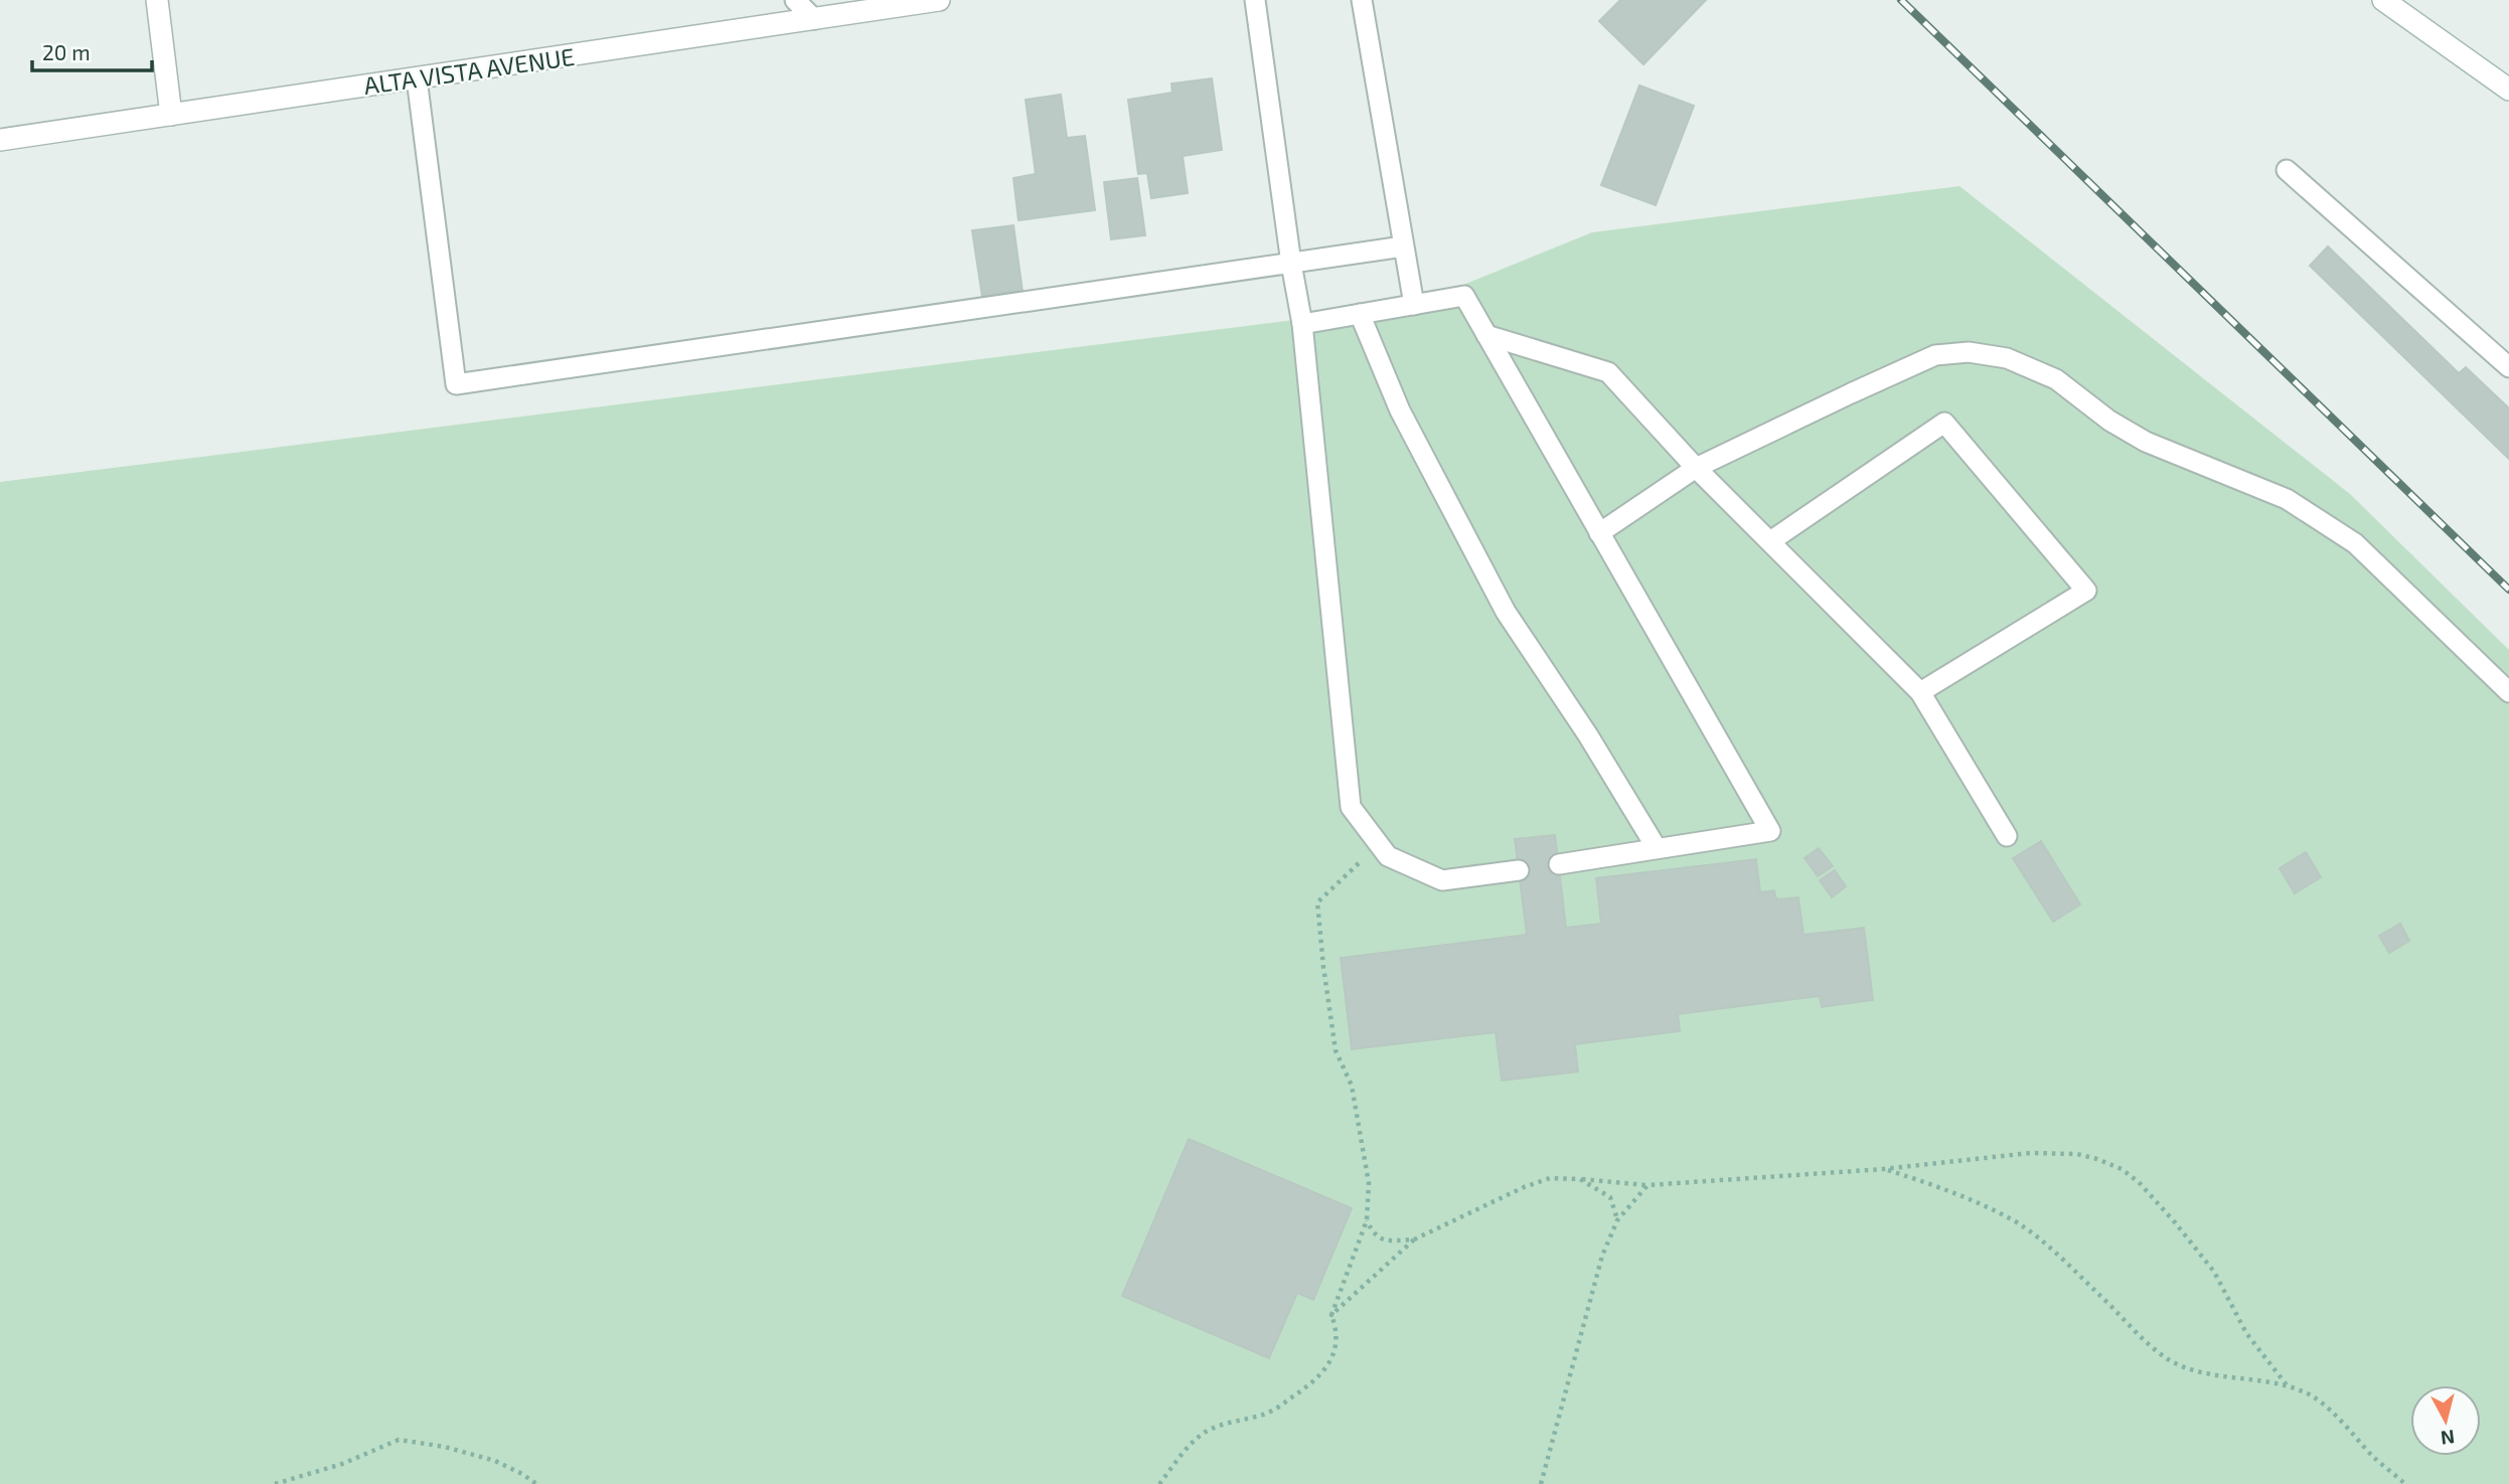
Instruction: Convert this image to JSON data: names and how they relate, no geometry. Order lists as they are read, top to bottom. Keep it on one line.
{"streets":{"street":["ALTA VISTA AVENUE"]},"scale_bar":"20 m","north":"bottom"}
